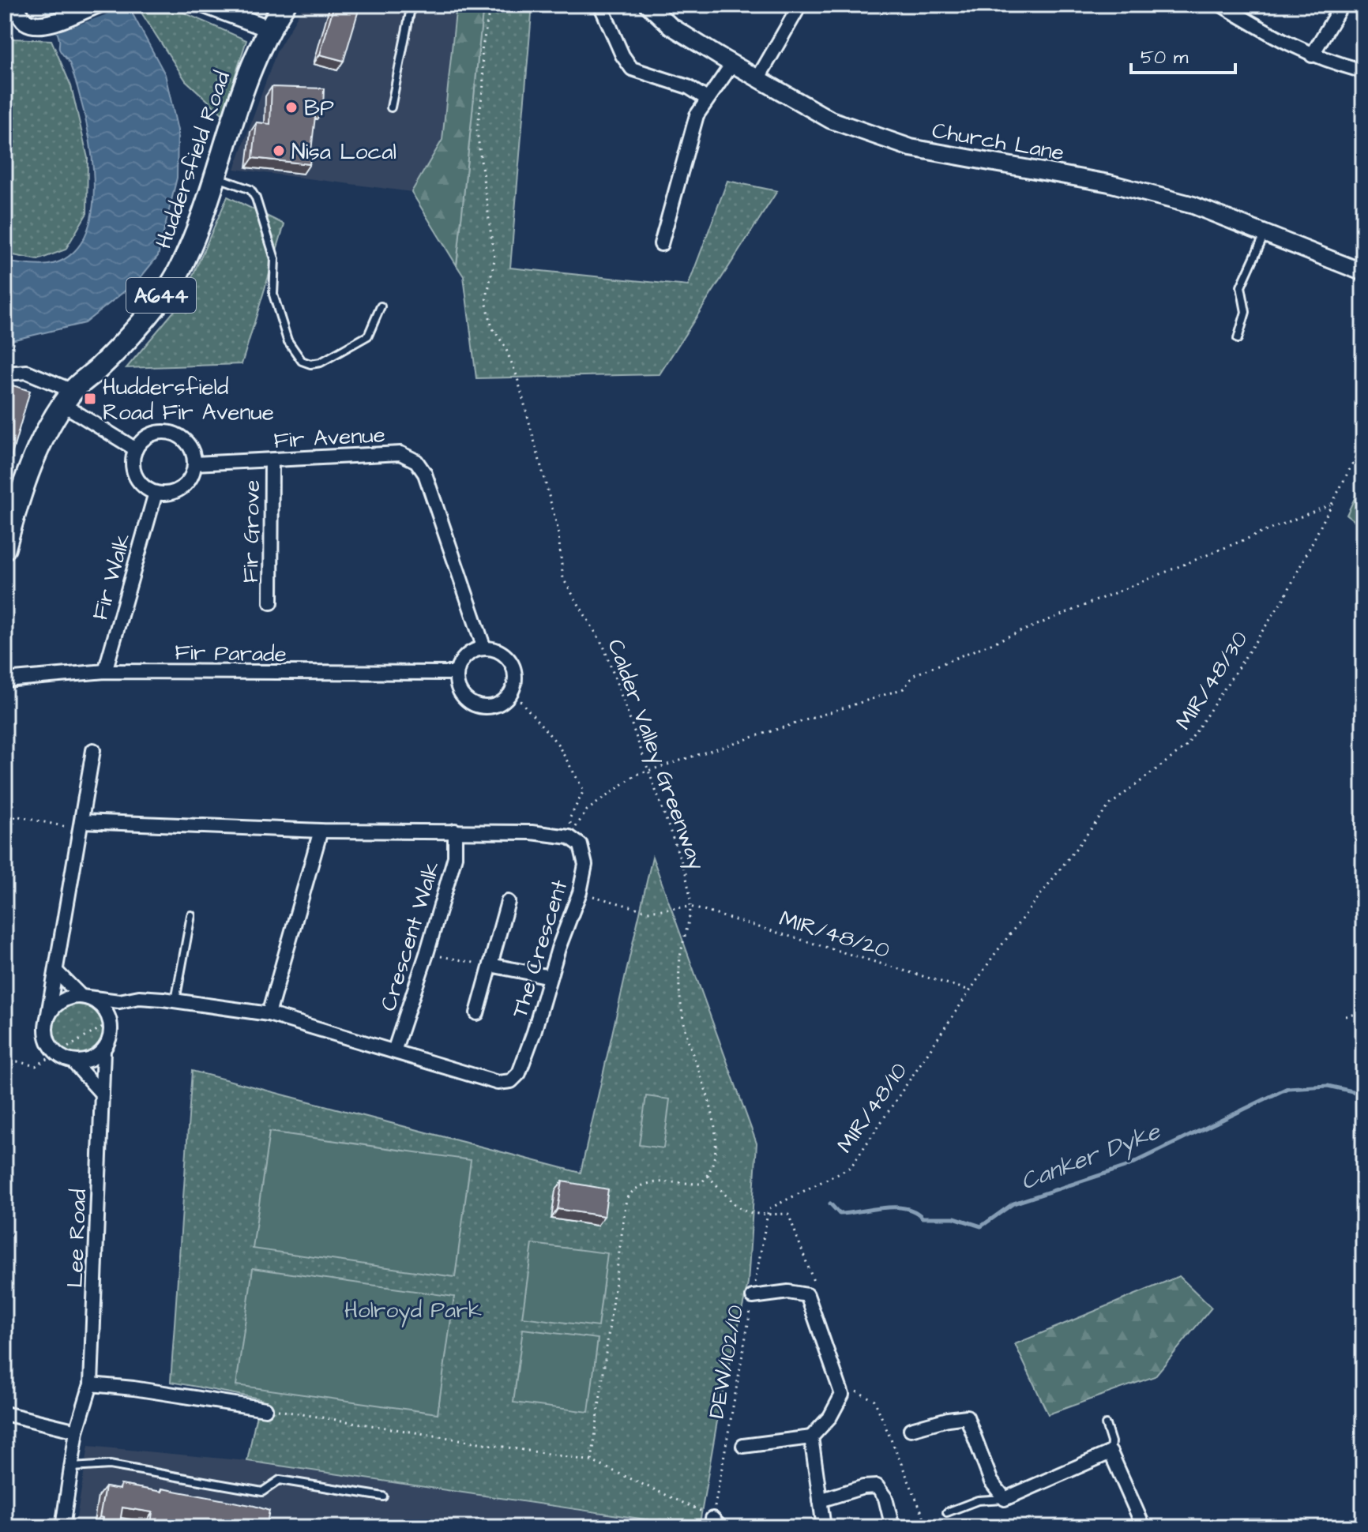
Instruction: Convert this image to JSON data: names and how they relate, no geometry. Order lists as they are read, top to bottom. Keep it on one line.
{"streets":{"highway":["Huddersfield Road","A644"],"street":["Church Lane","Fir Avenue","Fir Grove","Fir Walk","Fir Parade","Crescent Walk","The Crescent","Lee Road"],"path":["MIR/48/30","Calder Valley Greenway","MIR/48/20","MIR/48/10","DEW/102/10"]},"crossings":[["Fir Avenue","Fir Grove"],["Fir Avenue","Fir Walk"],["Fir Avenue","Fir Parade"],["Fir Walk","Fir Parade"],["MIR/48/30","MIR/48/20"],["MIR/48/30","MIR/48/10"],["Calder Valley Greenway","MIR/48/20"],["MIR/48/20","MIR/48/10"],["Crescent Walk","The Crescent"],["MIR/48/10","DEW/102/10"]],"water":["Canker Dyke"],"parks":["Holroyd Park"],"places":{"other":["BP","Nisa Local"],"transit":["Huddersfield Road Fir Avenue"]},"scale_bar":"50 m"}
